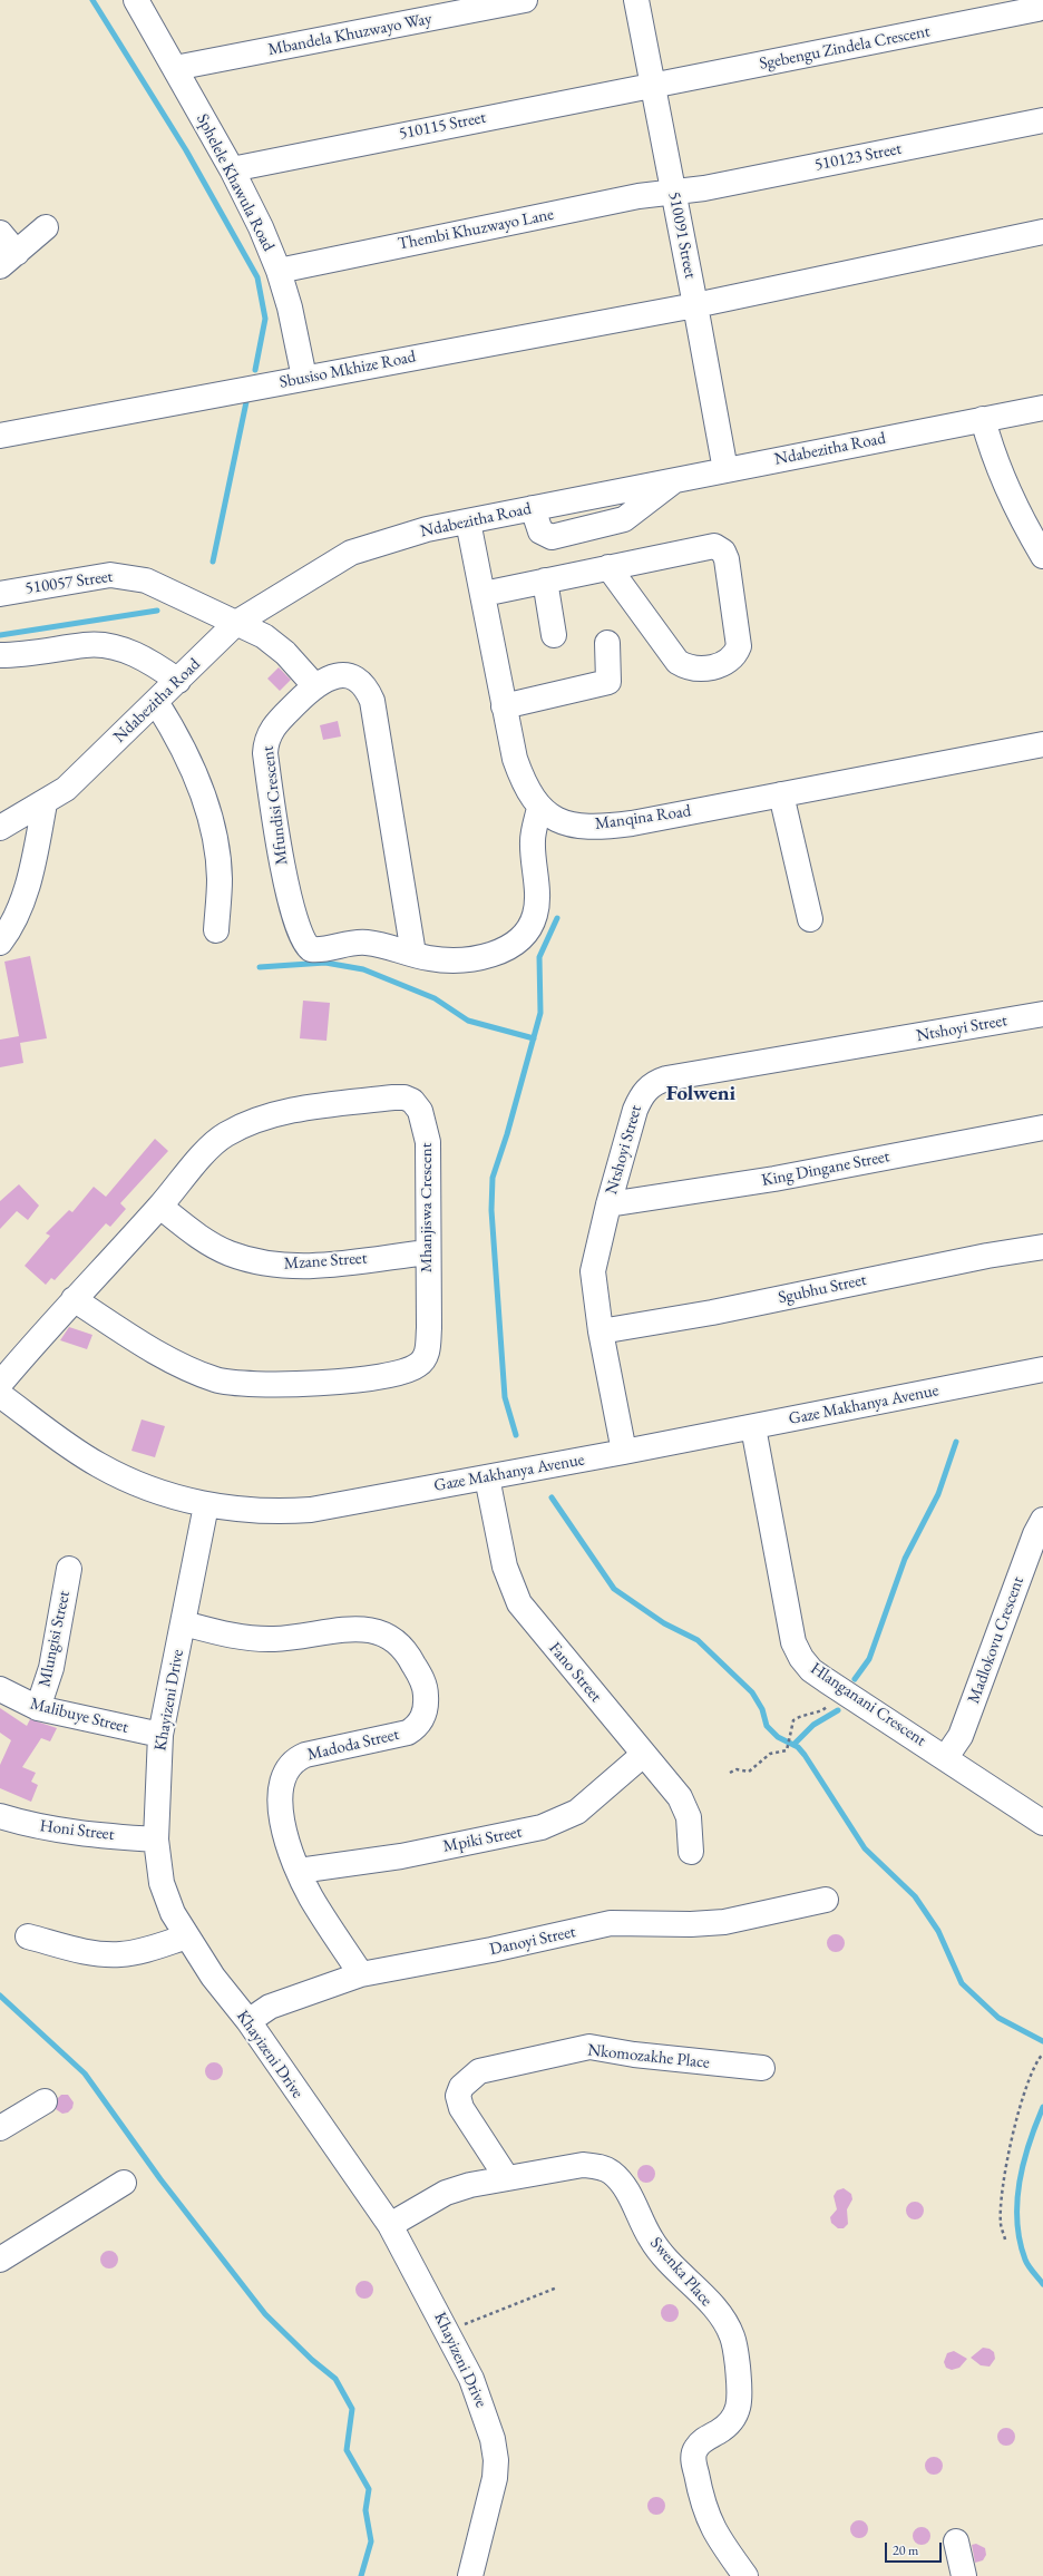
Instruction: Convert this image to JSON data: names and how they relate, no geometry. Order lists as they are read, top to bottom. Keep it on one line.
{"streets":{"street":["Mbandela Khuzwayo Way","Sgebengu Zindela Crescent","510115 Street","510123 Street","Sphelele Khawula Road","Thembi Khuzwayo Lane","510091 Street","Sbusiso Mkhize Road","Ndabezitha Road","510057 Street","Mfundisi Crescent","Manqina Road","Ntshoyi Street","King Dingane Street","Mhanjiswa Crescent","Mzane Street","Sgubhu Street","Gaze Makhanya Avenue","Mlungisi Street","Madlokovu Crescent","Fano Street","Khayizeni Drive","Hlanganani Crescent","Malibuye Street","Madoda Street","Honi Street","Mpiki Street","Danoyi Street","Nkomozakhe Place","Swenka Place"]},"crossings":[["Mbandela Khuzwayo Way","Sphelele Khawula Road"],["Sgebengu Zindela Crescent","510115 Street"],["Sgebengu Zindela Crescent","510091 Street"],["510115 Street","Sphelele Khawula Road"],["510115 Street","510091 Street"],["510123 Street","Thembi Khuzwayo Lane"],["510123 Street","510091 Street"],["Sphelele Khawula Road","Thembi Khuzwayo Lane"],["Sphelele Khawula Road","Sbusiso Mkhize Road"],["Thembi Khuzwayo Lane","510091 Street"],["510091 Street","Sbusiso Mkhize Road"],["510091 Street","Ndabezitha Road"],["Ndabezitha Road","510057 Street"],["Ndabezitha Road","Manqina Road"],["510057 Street","Mfundisi Crescent"],["Mfundisi Crescent","Manqina Road"],["Ntshoyi Street","King Dingane Street"],["Ntshoyi Street","Sgubhu Street"],["Ntshoyi Street","Gaze Makhanya Avenue"],["Mhanjiswa Crescent","Mzane Street"],["Gaze Makhanya Avenue","Fano Street"],["Gaze Makhanya Avenue","Khayizeni Drive"],["Gaze Makhanya Avenue","Hlanganani Crescent"],["Mlungisi Street","Malibuye Street"],["Madlokovu Crescent","Hlanganani Crescent"],["Fano Street","Mpiki Street"],["Khayizeni Drive","Malibuye Street"],["Khayizeni Drive","Madoda Street"],["Khayizeni Drive","Honi Street"],["Khayizeni Drive","Danoyi Street"],["Khayizeni Drive","Swenka Place"],["Madoda Street","Mpiki Street"],["Madoda Street","Danoyi Street"],["Nkomozakhe Place","Swenka Place"]],"districts":["Folweni"],"scale_bar":"20 m"}
